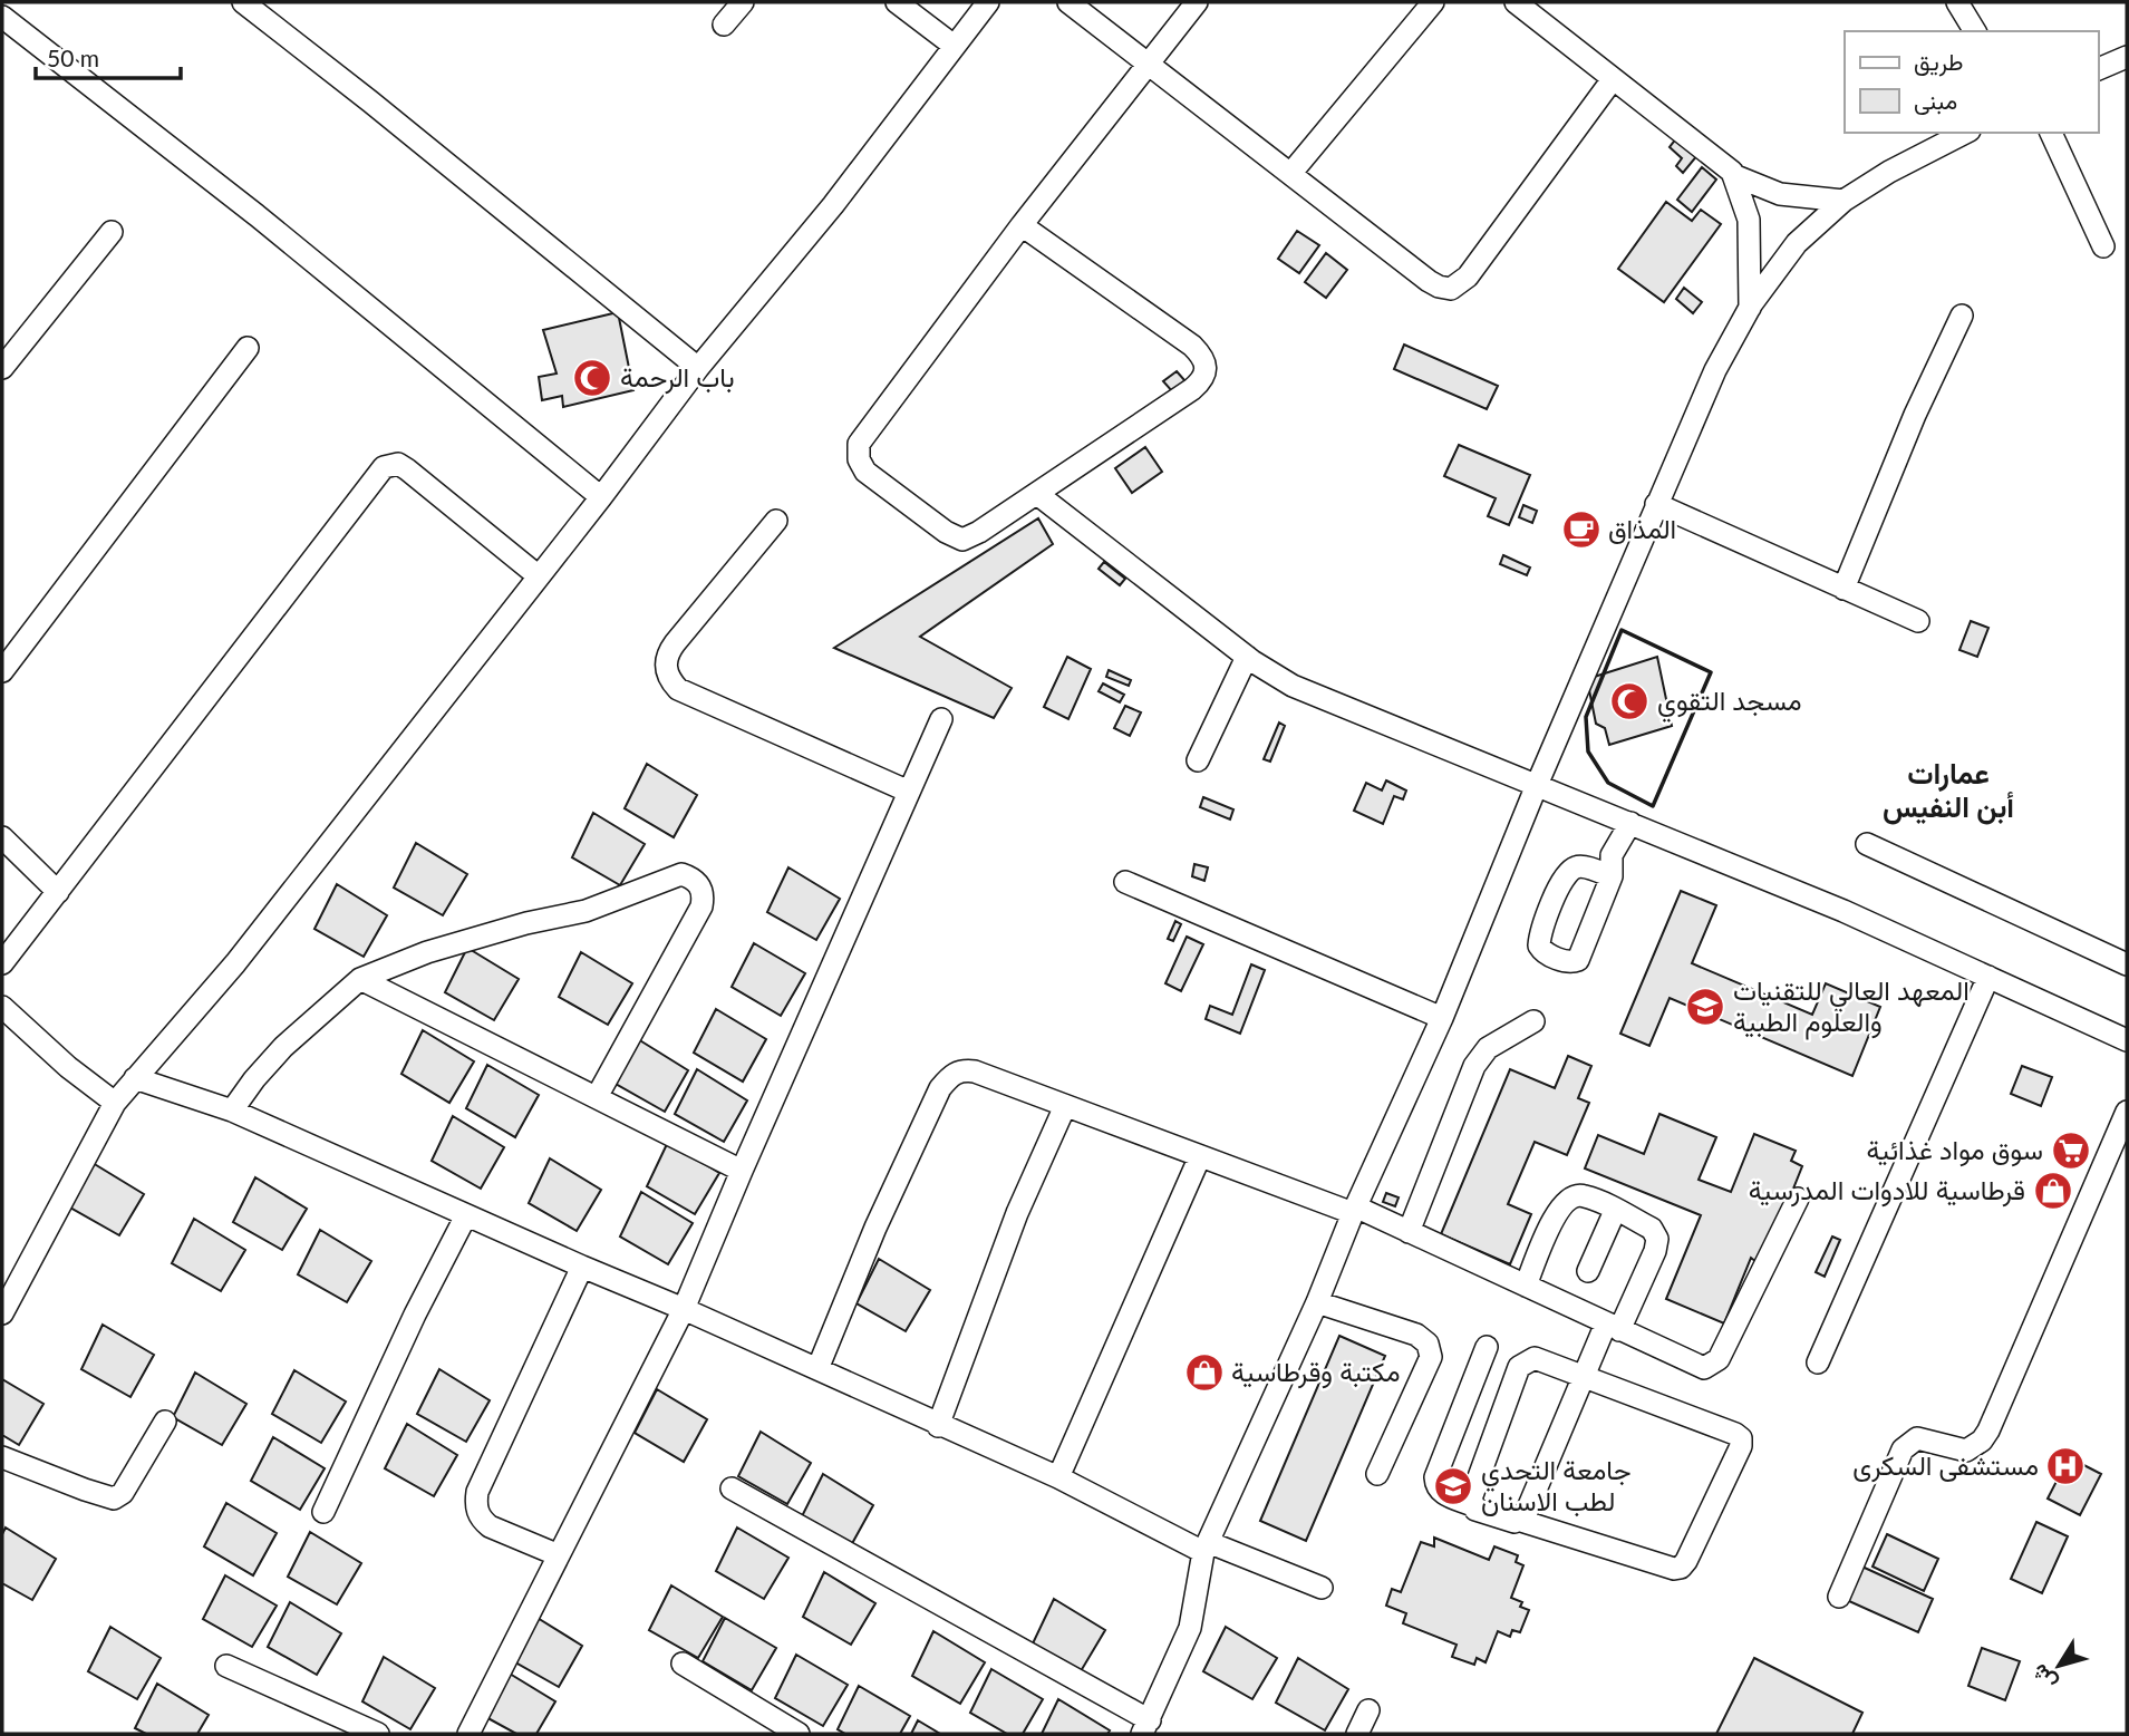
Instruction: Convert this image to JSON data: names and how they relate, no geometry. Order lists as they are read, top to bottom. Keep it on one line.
{"districts":["عمارات أبن النفيس"],"places":{"mosque":["باب الرحمة","مسجد التقوي"],"cafe":["المذاق"],"school or university":["المعهد العالي للتقنيات والعلوم الطبية","جامعة التحدي لطب الاسنان"],"supermarket":["سوق مواد غذائية"],"shop":["قرطاسية للادوات المدرسية","مكتبة وقرطاسية"],"hospital":["مستشفى السكرى"]},"legend":["طريق","مبنى"],"scale_bar":"50 m","north":"bottom left"}
